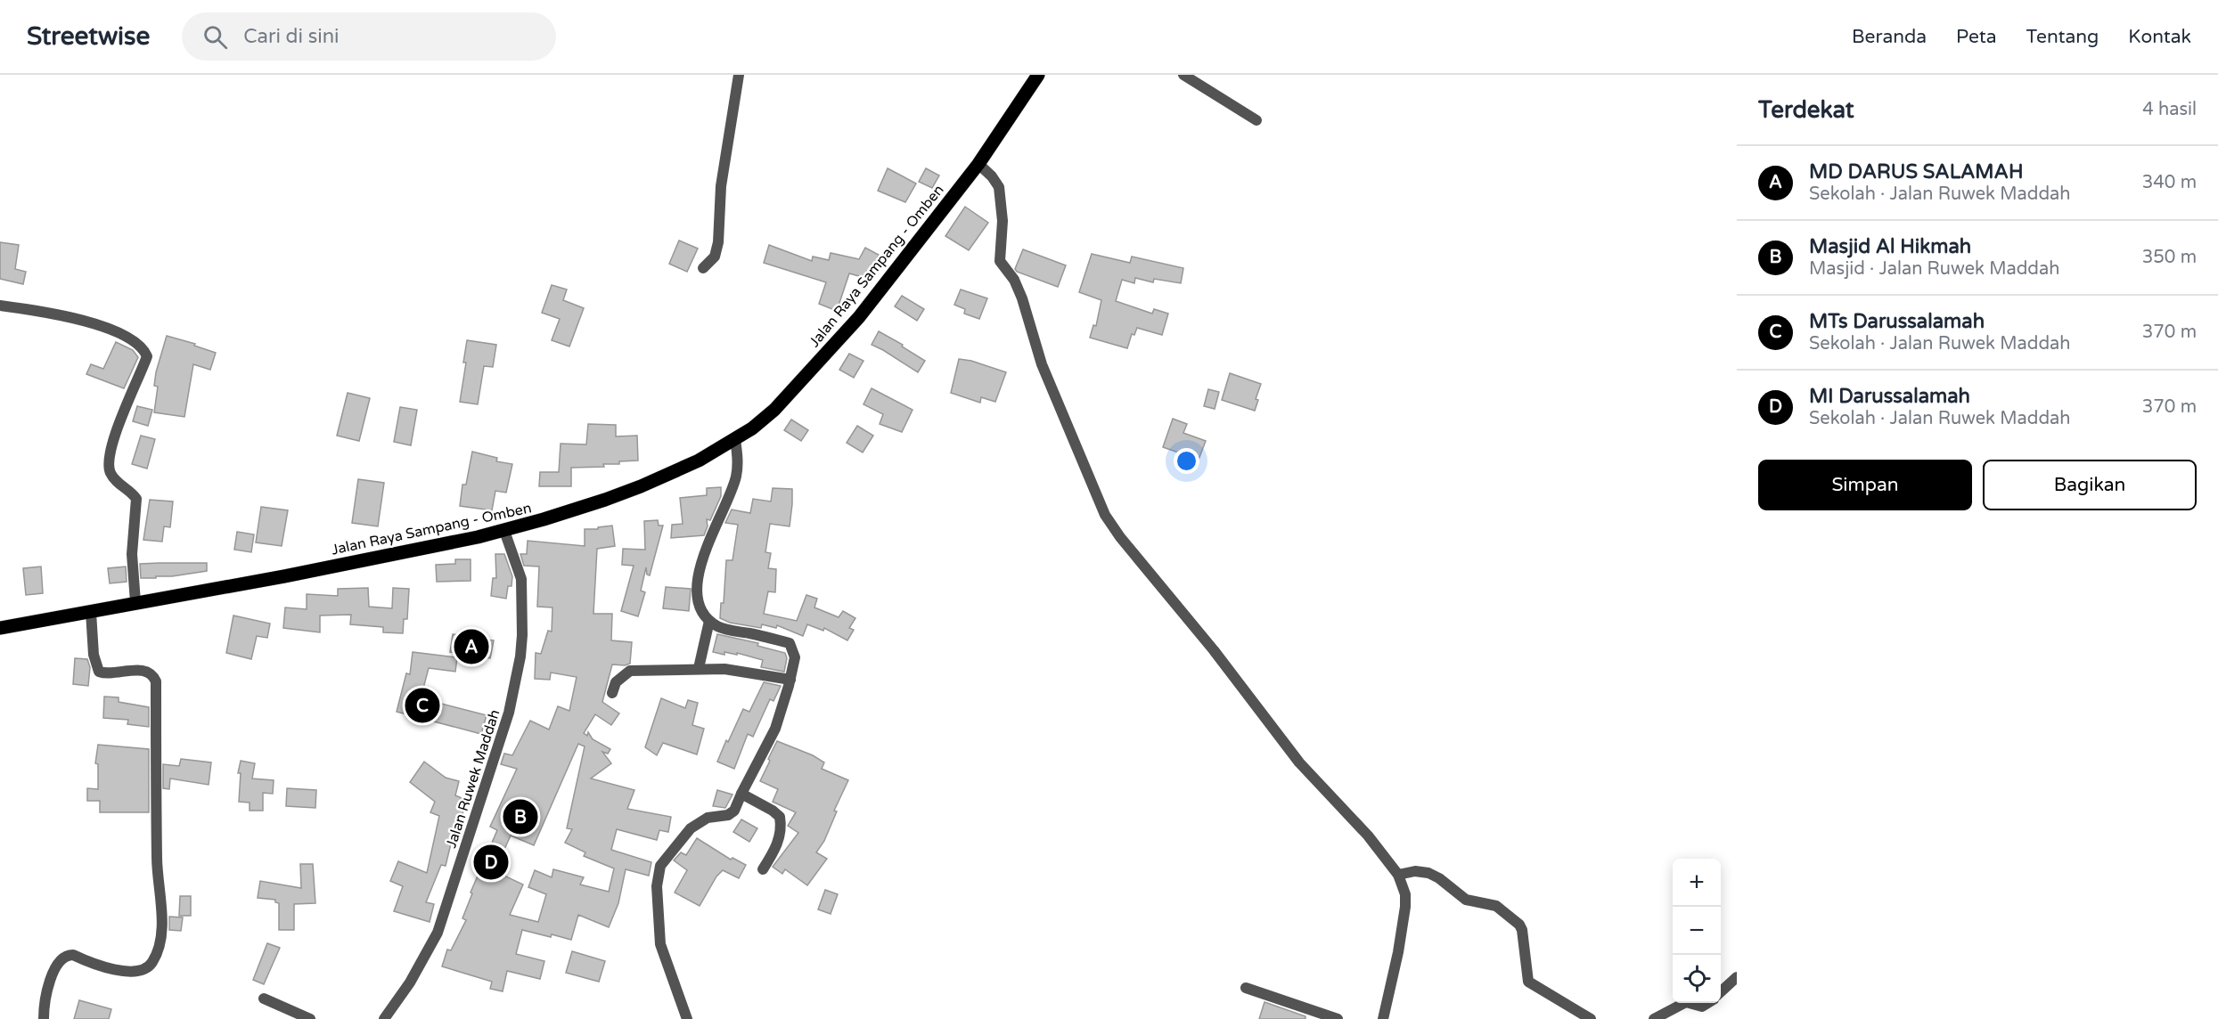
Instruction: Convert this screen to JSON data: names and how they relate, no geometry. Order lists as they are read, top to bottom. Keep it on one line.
{"streets":{"main road":["Jalan Raya Sampang - Omben"],"street":["Jalan Ruwek Maddah"]},"crossings":[["Jalan Raya Sampang - Omben","Jalan Ruwek Maddah"]],"page":{"header":"Streetwise","search":"Cari di sini","nav":["Beranda","Peta","Tentang","Kontak"],"heading":["Terdekat","4 hasil"],"list":[{"mark":"A","name":"MD DARUS SALAMAH","note":"Sekolah · Jalan Ruwek Maddah","value":"340 m"},{"mark":"B","name":"Masjid Al Hikmah","note":"Masjid · Jalan Ruwek Maddah","value":"350 m"},{"mark":"C","name":"MTs Darussalamah","note":"Sekolah · Jalan Ruwek Maddah","value":"370 m"},{"mark":"D","name":"MI Darussalamah","note":"Sekolah · Jalan Ruwek Maddah","value":"370 m"}],"buttons":["Simpan","Bagikan"],"pins":["A","C","B","D"],"map_buttons":["+","−"]}}
